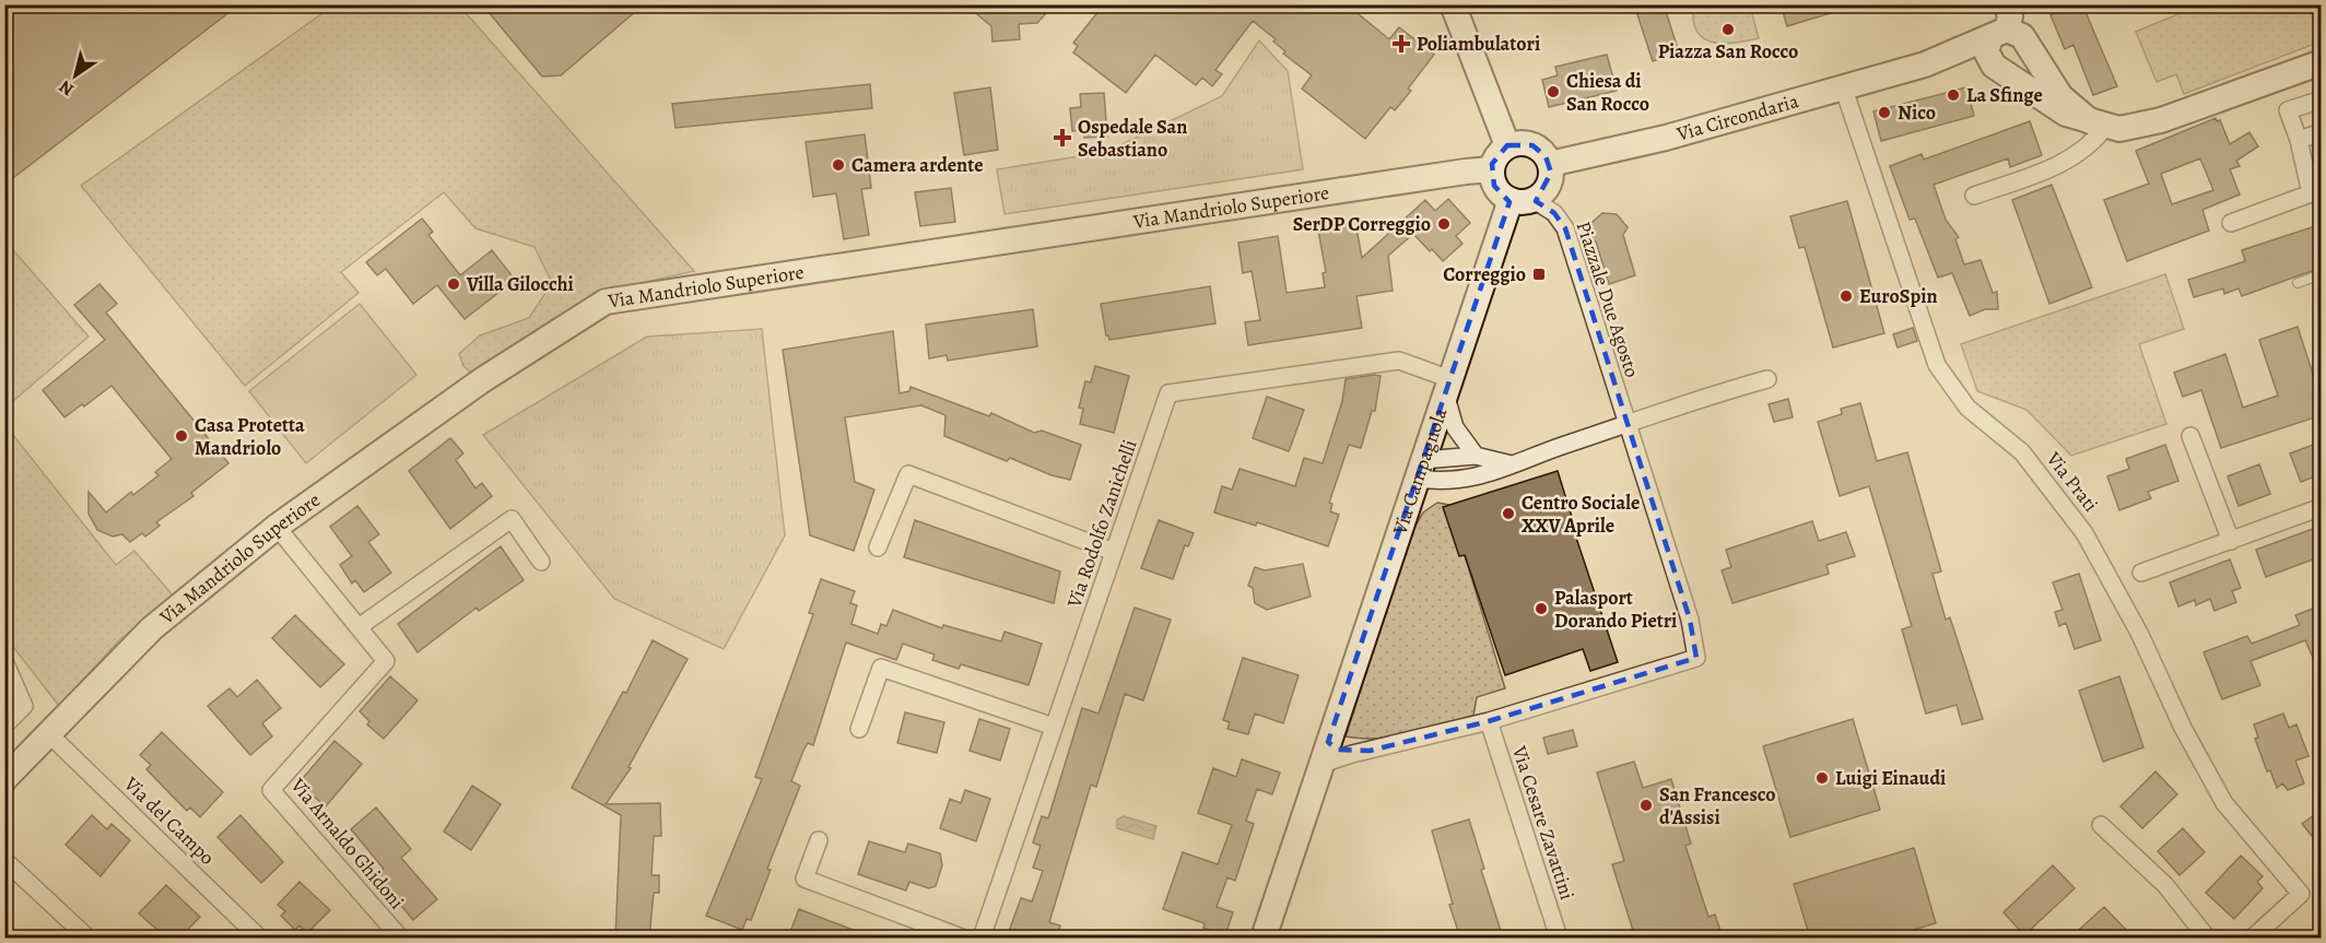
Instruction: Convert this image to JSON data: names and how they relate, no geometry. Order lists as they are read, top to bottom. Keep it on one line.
{"streets":{"main road":["Via Circondaria","Via Mandriolo Superiore","Via Campagnola"],"street":["Piazzale Due Agosto","Via Prati","Via Rodolfo Zanichelli","Via del Campo","Via Cesare Zavattini","Via Arnaldo Ghidoni"]},"crossings":[["Via Circondaria","Via Mandriolo Superiore"],["Via Circondaria","Piazzale Due Agosto"],["Via Circondaria","Via Campagnola"],["Via Circondaria","Via Prati"],["Via Mandriolo Superiore","Piazzale Due Agosto"],["Via Mandriolo Superiore","Via Campagnola"],["Via Mandriolo Superiore","Via del Campo"],["Via Mandriolo Superiore","Via Arnaldo Ghidoni"],["Piazzale Due Agosto","Via Campagnola"],["Piazzale Due Agosto","Via Cesare Zavattini"],["Via Campagnola","Via Rodolfo Zanichelli"]],"places":{"other":["Piazza San Rocco","Chiesa di San Rocco","La Sfinge","Nico","Camera ardente","SerDP Correggio","Villa Gilocchi","EuroSpin","Casa Protetta Mandriolo","Centro Sociale XXV Aprile","Palasport Dorando Pietri","Luigi Einaudi","San Francesco d'Assisi"],"health":["Poliambulatori","Ospedale San Sebastiano"],"transit":["Correggio"]},"north":"bottom left"}
